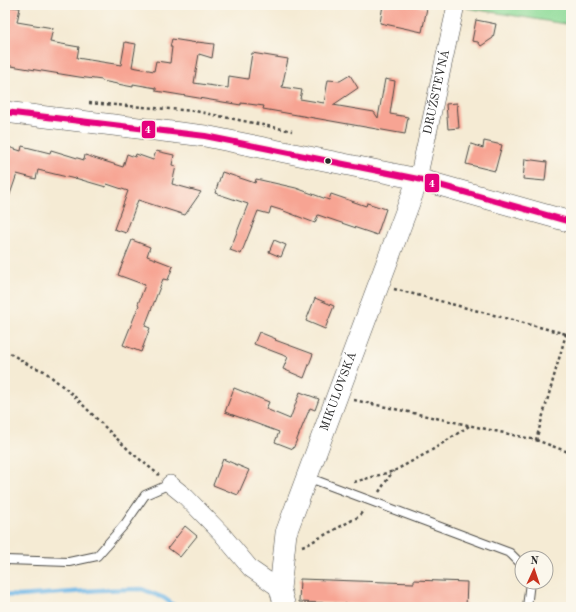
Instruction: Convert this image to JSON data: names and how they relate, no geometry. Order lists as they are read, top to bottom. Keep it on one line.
{"streets":{"street":["DRUŽSTEVNÁ","MIKULOVSKÁ"]},"crossings":[["DRUŽSTEVNÁ","MIKULOVSKÁ"]],"lines":["transit line 4"],"north":"top"}
